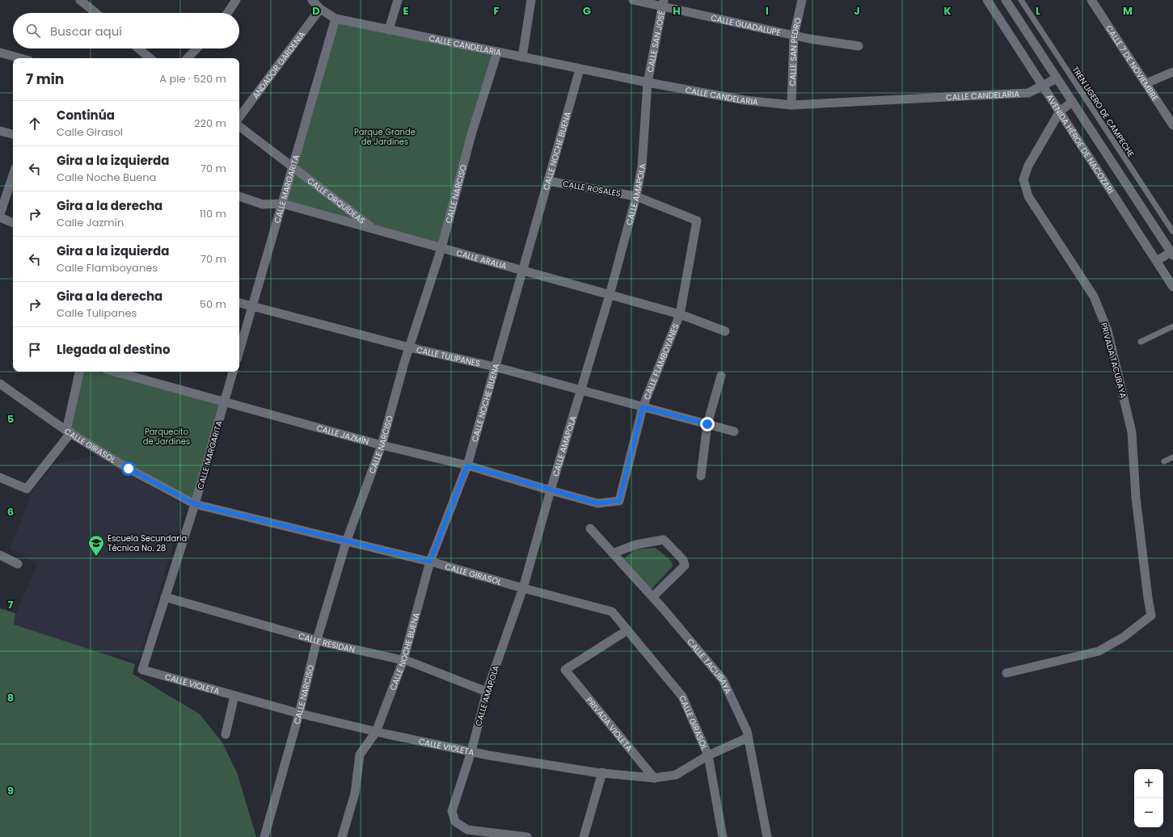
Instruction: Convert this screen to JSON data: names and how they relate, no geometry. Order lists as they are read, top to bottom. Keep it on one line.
{"streets":{"street":["CALLE GUADALUPE","CALLE SAN JOSÉ","CALLE CANDELARIA","CALLE SAN PEDRO","CALLE 7 DE NOVIEMBRE","ANDADOR GARDENIA","AVENIDA HÉROE DE NACOZARI","CALLE NOCHE BUENA","CALLE ROSALES","CALLE MARGARITA","CALLE NARCISO","CALLE AMAPOLA","CALLE ORQUÍDEAS","CALLE ARALIA","CALLE TULIPANES","PRIVADA TACUBAYA","CALLE FLAMBOYANES","CALLE JAZMÍN","CALLE GIRASOL","CALLE RESIDAN","CALLE TACUBAYA","CALLE VIOLETA","PRIVADA VIOLETA"],"lane":["TREN LIGERO DE CAMPECHE"]},"crossings":[["CALLE GUADALUPE","CALLE SAN JOSÉ"],["CALLE GUADALUPE","CALLE SAN PEDRO"],["CALLE SAN JOSÉ","CALLE CANDELARIA"],["CALLE SAN JOSÉ","CALLE AMAPOLA"],["CALLE CANDELARIA","CALLE SAN PEDRO"],["CALLE CANDELARIA","ANDADOR GARDENIA"],["CALLE CANDELARIA","AVENIDA HÉROE DE NACOZARI"],["CALLE CANDELARIA","CALLE NOCHE BUENA"],["CALLE CANDELARIA","CALLE MARGARITA"],["CALLE CANDELARIA","CALLE NARCISO"],["CALLE CANDELARIA","CALLE AMAPOLA"],["AVENIDA HÉROE DE NACOZARI","PRIVADA TACUBAYA"],["CALLE NOCHE BUENA","CALLE ROSALES"],["CALLE NOCHE BUENA","CALLE ARALIA"],["CALLE NOCHE BUENA","CALLE TULIPANES"],["CALLE NOCHE BUENA","CALLE JAZMÍN"],["CALLE NOCHE BUENA","CALLE GIRASOL"],["CALLE NOCHE BUENA","CALLE RESIDAN"],["CALLE NOCHE BUENA","CALLE VIOLETA"],["CALLE ROSALES","CALLE AMAPOLA"],["CALLE ROSALES","CALLE FLAMBOYANES"],["CALLE MARGARITA","CALLE ORQUÍDEAS"],["CALLE MARGARITA","CALLE ARALIA"],["CALLE MARGARITA","CALLE TULIPANES"],["CALLE MARGARITA","CALLE JAZMÍN"],["CALLE MARGARITA","CALLE GIRASOL"],["CALLE MARGARITA","CALLE RESIDAN"],["CALLE MARGARITA","CALLE VIOLETA"],["CALLE NARCISO","CALLE ARALIA"],["CALLE NARCISO","CALLE TULIPANES"],["CALLE NARCISO","CALLE JAZMÍN"],["CALLE NARCISO","CALLE GIRASOL"],["CALLE NARCISO","CALLE RESIDAN"],["CALLE NARCISO","CALLE VIOLETA"],["CALLE AMAPOLA","CALLE ARALIA"],["CALLE AMAPOLA","CALLE TULIPANES"],["CALLE AMAPOLA","CALLE JAZMÍN"],["CALLE AMAPOLA","CALLE GIRASOL"],["CALLE AMAPOLA","CALLE RESIDAN"],["CALLE AMAPOLA","CALLE VIOLETA"],["CALLE ORQUÍDEAS","CALLE ARALIA"],["CALLE ARALIA","CALLE FLAMBOYANES"],["CALLE TULIPANES","CALLE FLAMBOYANES"],["CALLE FLAMBOYANES","CALLE JAZMÍN"],["CALLE GIRASOL","CALLE VIOLETA"],["CALLE GIRASOL","PRIVADA VIOLETA"],["CALLE TACUBAYA","CALLE VIOLETA"],["CALLE VIOLETA","PRIVADA VIOLETA"]],"parks":["Parque Grande de Jardines","Parquecito de Jardines"],"places":{"school or university":["Escuela Secundaria Técnica No. 28"]},"page":{"search":"Buscar aquí","heading":["7 min","A pie · 520 m"],"list":[["Continúa","Calle Girasol","220 m"],["Gira a la izquierda","Calle Noche Buena","70 m"],["Gira a la derecha","Calle Jazmín","110 m"],["Gira a la izquierda","Calle Flamboyanes","70 m"],["Gira a la derecha","Calle Tulipanes","50 m"],"Llegada al destino"],"map_buttons":["+","−"]},"grid":{"columns":["D","E","F","G","H","I","J","K","L","M"],"rows":["5","6","7","8","9"]}}
